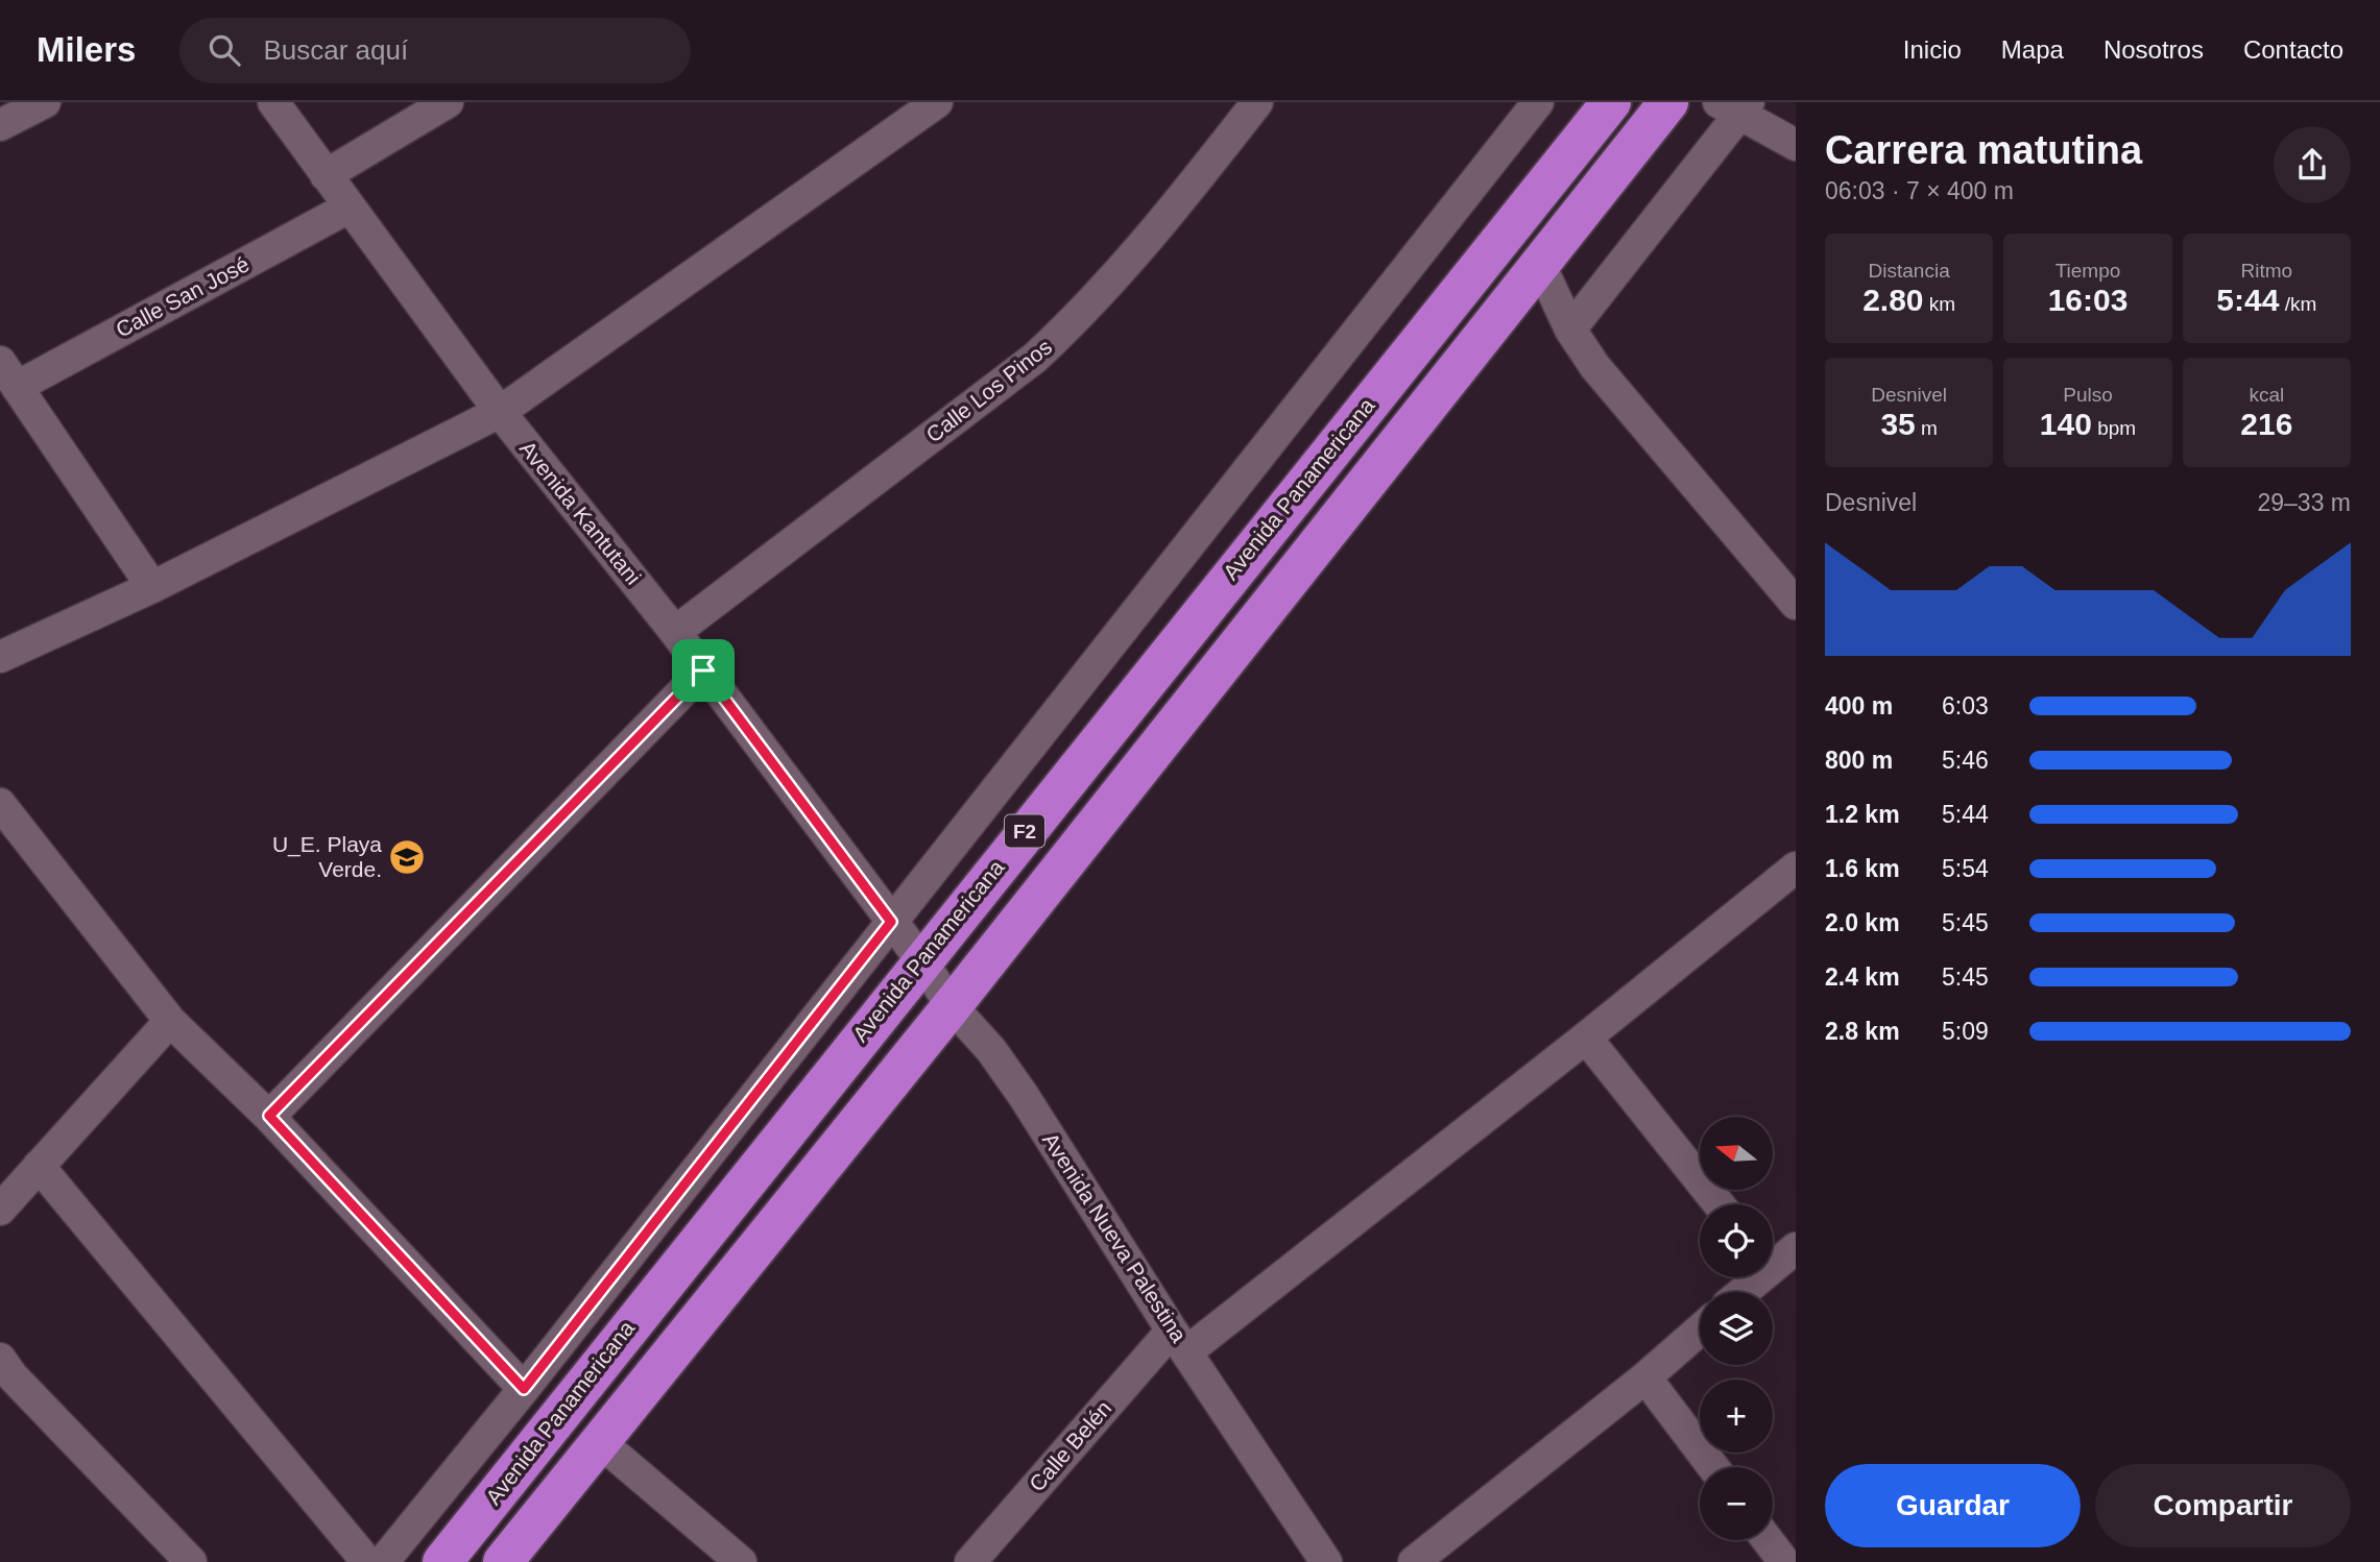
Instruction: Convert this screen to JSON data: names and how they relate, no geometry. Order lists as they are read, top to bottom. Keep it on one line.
{"streets":{"highway":["Avenida Panamericana","F2"],"street":["Calle San José","Calle Los Pinos","Avenida Kantutani","Avenida Nueva Palestina","Calle Belén"]},"crossings":[["Calle San José","Avenida Kantutani"],["Calle Los Pinos","Avenida Kantutani"],["Avenida Panamericana","Avenida Nueva Palestina"],["Avenida Kantutani","Avenida Nueva Palestina"],["F2","Avenida Nueva Palestina"],["Avenida Nueva Palestina","Calle Belén"]],"places":{"school or university":["U_E. Playa Verde."]},"north":"left","page":{"header":"Milers","search":"Buscar aquí","nav":["Inicio","Mapa","Nosotros","Contacto"],"heading":["Carrera matutina","06:03 · 7 × 400 m"],"stats":[["Distancia","2.80 km"],["Tiempo","16:03"],["Ritmo","5:44 /km"],["Desnivel","35 m"],["Pulso","140 bpm"],["kcal","216"]],"chart":["Desnivel","29–33 m"],"list":[{"name":"400 m","note":"6:03"},{"name":"800 m","note":"5:46"},{"name":"1.2 km","note":"5:44"},{"name":"1.6 km","note":"5:54"},{"name":"2.0 km","note":"5:45"},{"name":"2.4 km","note":"5:45"},{"name":"2.8 km","note":"5:09"}],"map_buttons":["+","−"],"buttons":["Guardar","Compartir"]}}
